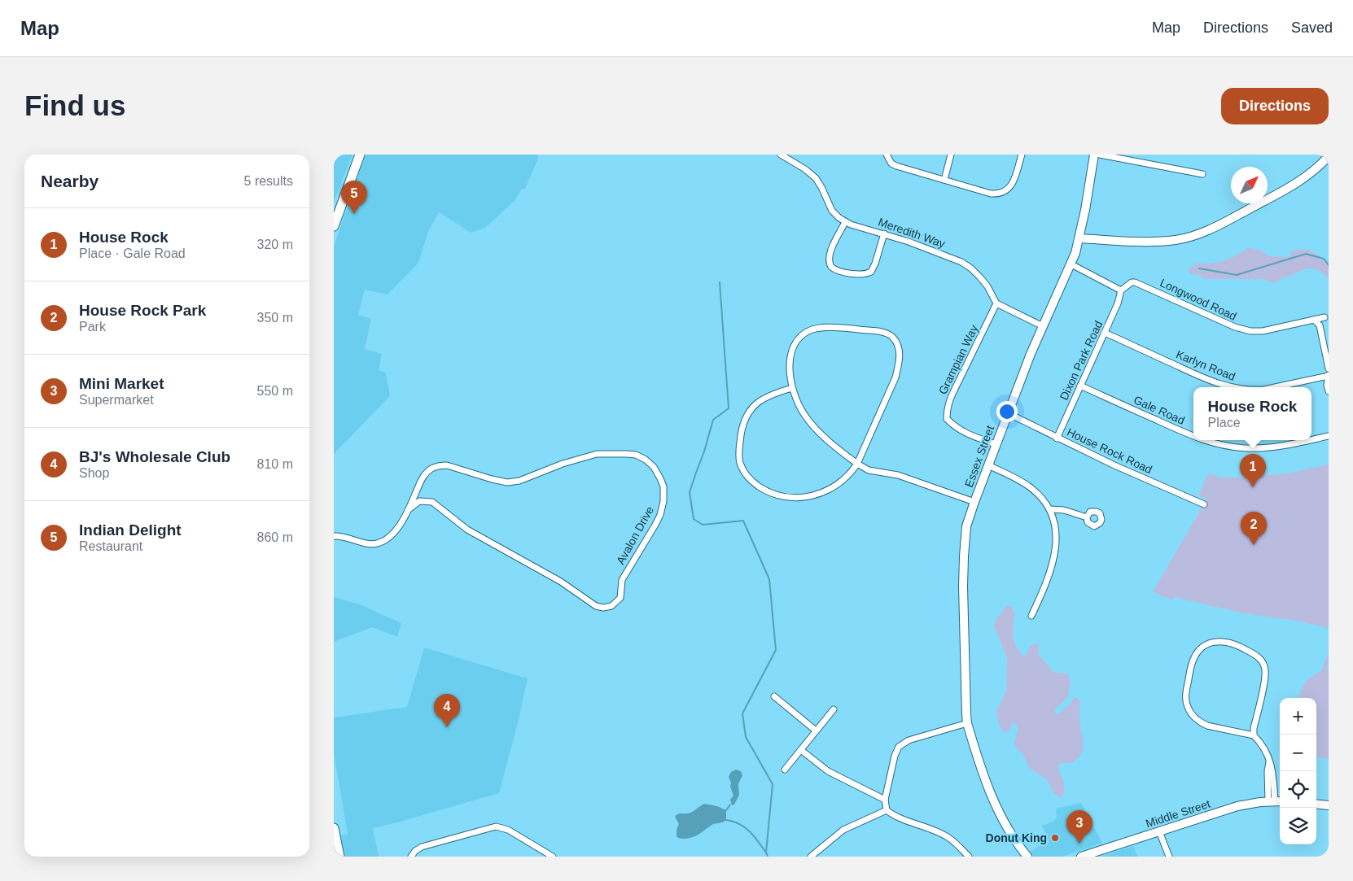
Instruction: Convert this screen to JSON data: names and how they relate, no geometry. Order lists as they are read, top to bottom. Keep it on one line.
{"streets":{"street":["Meredith Way","Longwood Road","Grampian Way","Dixon Park Road","Karlyn Road","Gale Road","House Rock Road","Essex Street","Avalon Drive","Middle Street"]},"crossings":[["Meredith Way","Grampian Way"],["Longwood Road","Dixon Park Road"],["Grampian Way","Essex Street"],["Dixon Park Road","Karlyn Road"],["Dixon Park Road","Gale Road"],["Dixon Park Road","House Rock Road"],["House Rock Road","Essex Street"]],"places":["Donut King"],"north":"top right","page":{"header":"Map","nav":["Map","Directions","Saved"],"buttons":"Directions","title":"Find us","heading":["Nearby","5 results"],"pins":["5","1","2","4","3"],"list":[{"mark":"1","name":"House Rock","note":"Place · Gale Road","value":"320 m"},{"mark":"2","name":"House Rock Park","note":"Park","value":"350 m"},{"mark":"3","name":"Mini Market","note":"Supermarket","value":"550 m"},{"mark":"4","name":"BJ's Wholesale Club","note":"Shop","value":"810 m"},{"mark":"5","name":"Indian Delight","note":"Restaurant","value":"860 m"}],"popup":["House Rock","Place"],"map_buttons":["+","−"]}}
